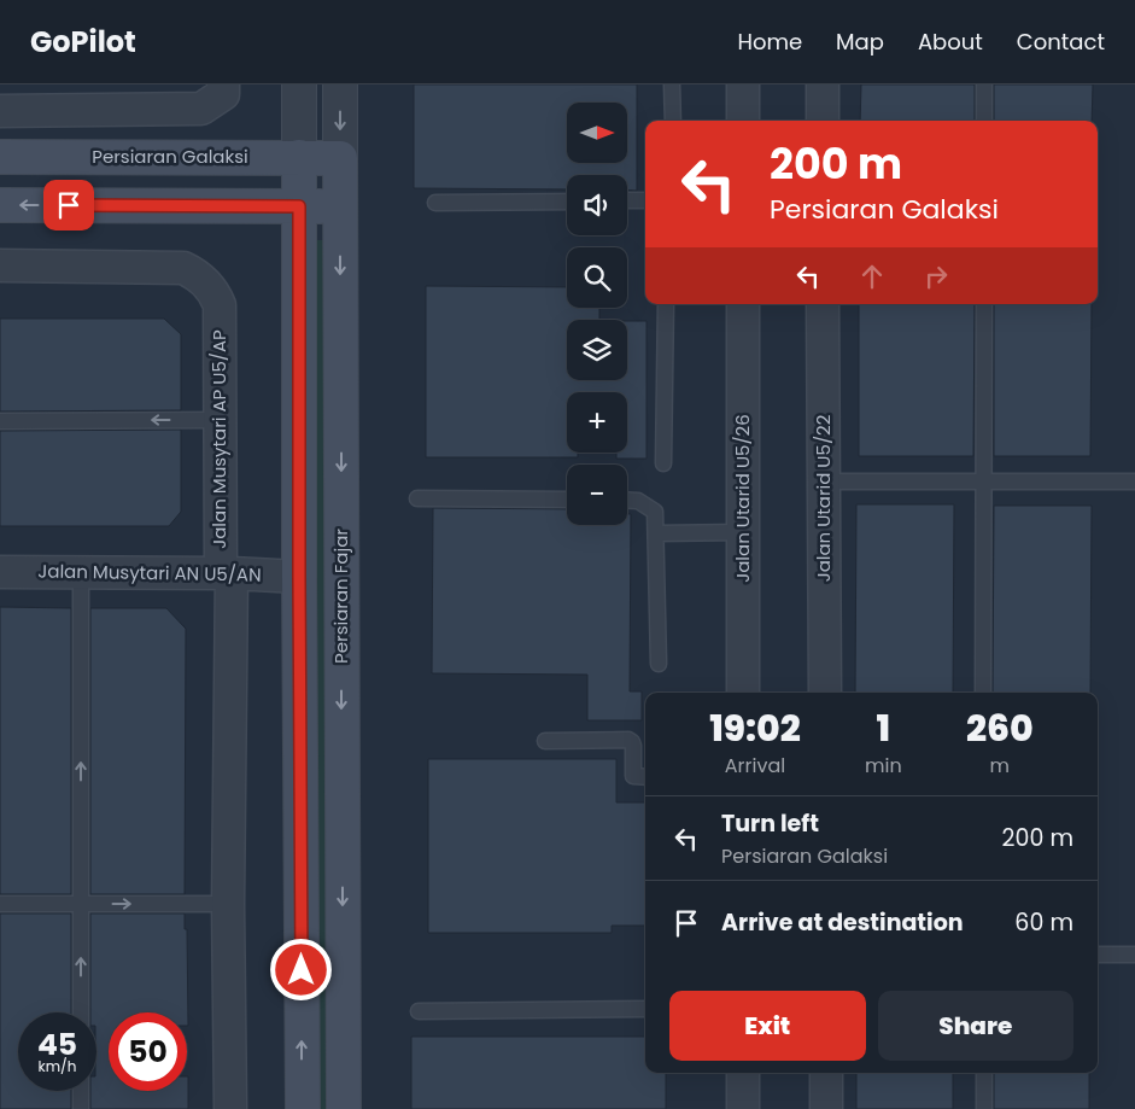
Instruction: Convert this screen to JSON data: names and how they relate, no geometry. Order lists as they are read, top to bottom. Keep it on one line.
{"streets":{"main road":["Persiaran Galaksi","Persiaran Fajar"],"street":["Jalan Musytari AP U5/AP","Jalan Utarid U5/26","Jalan Utarid U5/22","Jalan Musytari AN U5/AN"]},"crossings":[["Persiaran Galaksi","Persiaran Fajar"],["Jalan Musytari AP U5/AP","Jalan Musytari AN U5/AN"]],"one_way":["Persiaran Fajar"],"north":"right","page":{"header":"GoPilot","nav":["Home","Map","About","Contact"],"map_buttons":["+","−"],"turn":["200 m","Persiaran Galaksi"],"eta":["19:02","Arrival","1","min","260","m"],"list":[{"name":"Turn left","note":"Persiaran Galaksi","value":"200 m"},{"name":"Arrive at destination","value":"60 m"}],"buttons":["Exit","Share"],"speed":"45 km/h","limit":"50"}}
